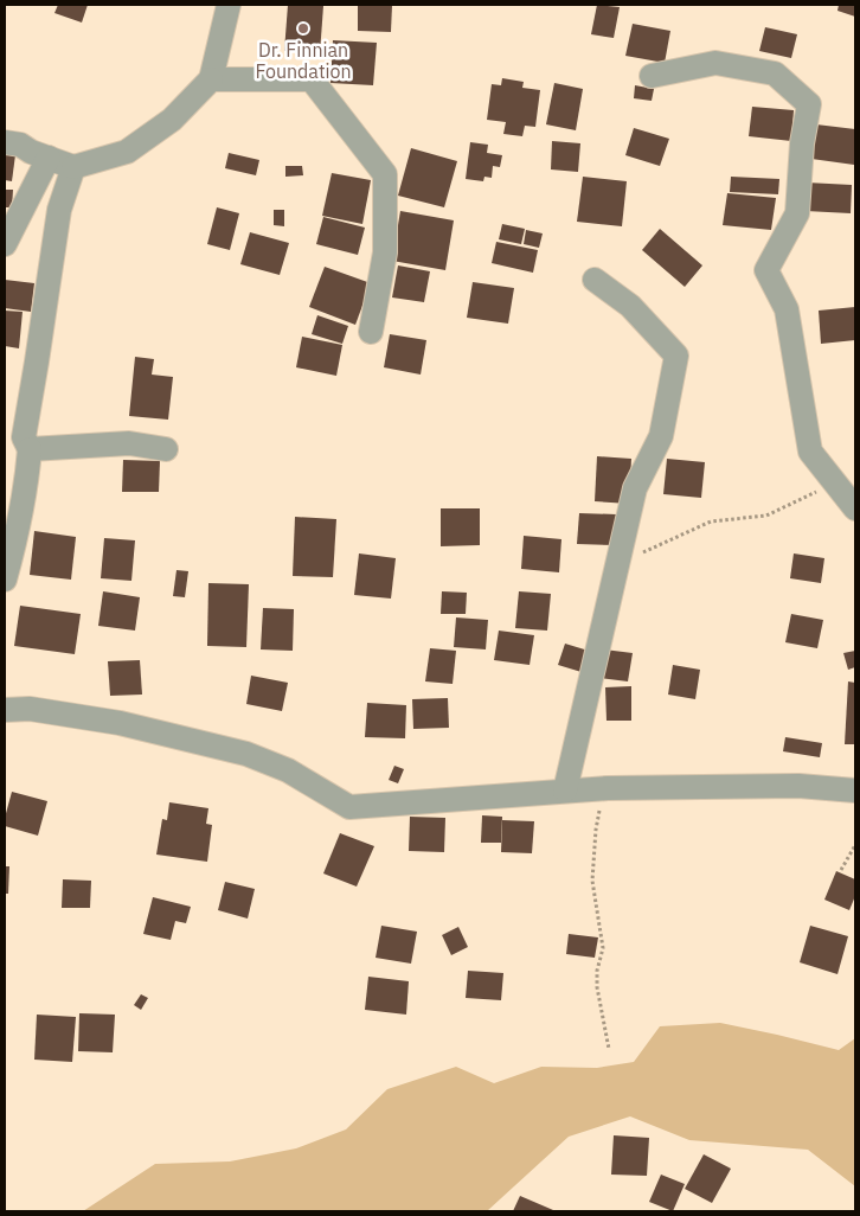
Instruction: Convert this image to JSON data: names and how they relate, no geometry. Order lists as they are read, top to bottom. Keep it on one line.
{"places":["Dr. Finnian Foundation"]}
